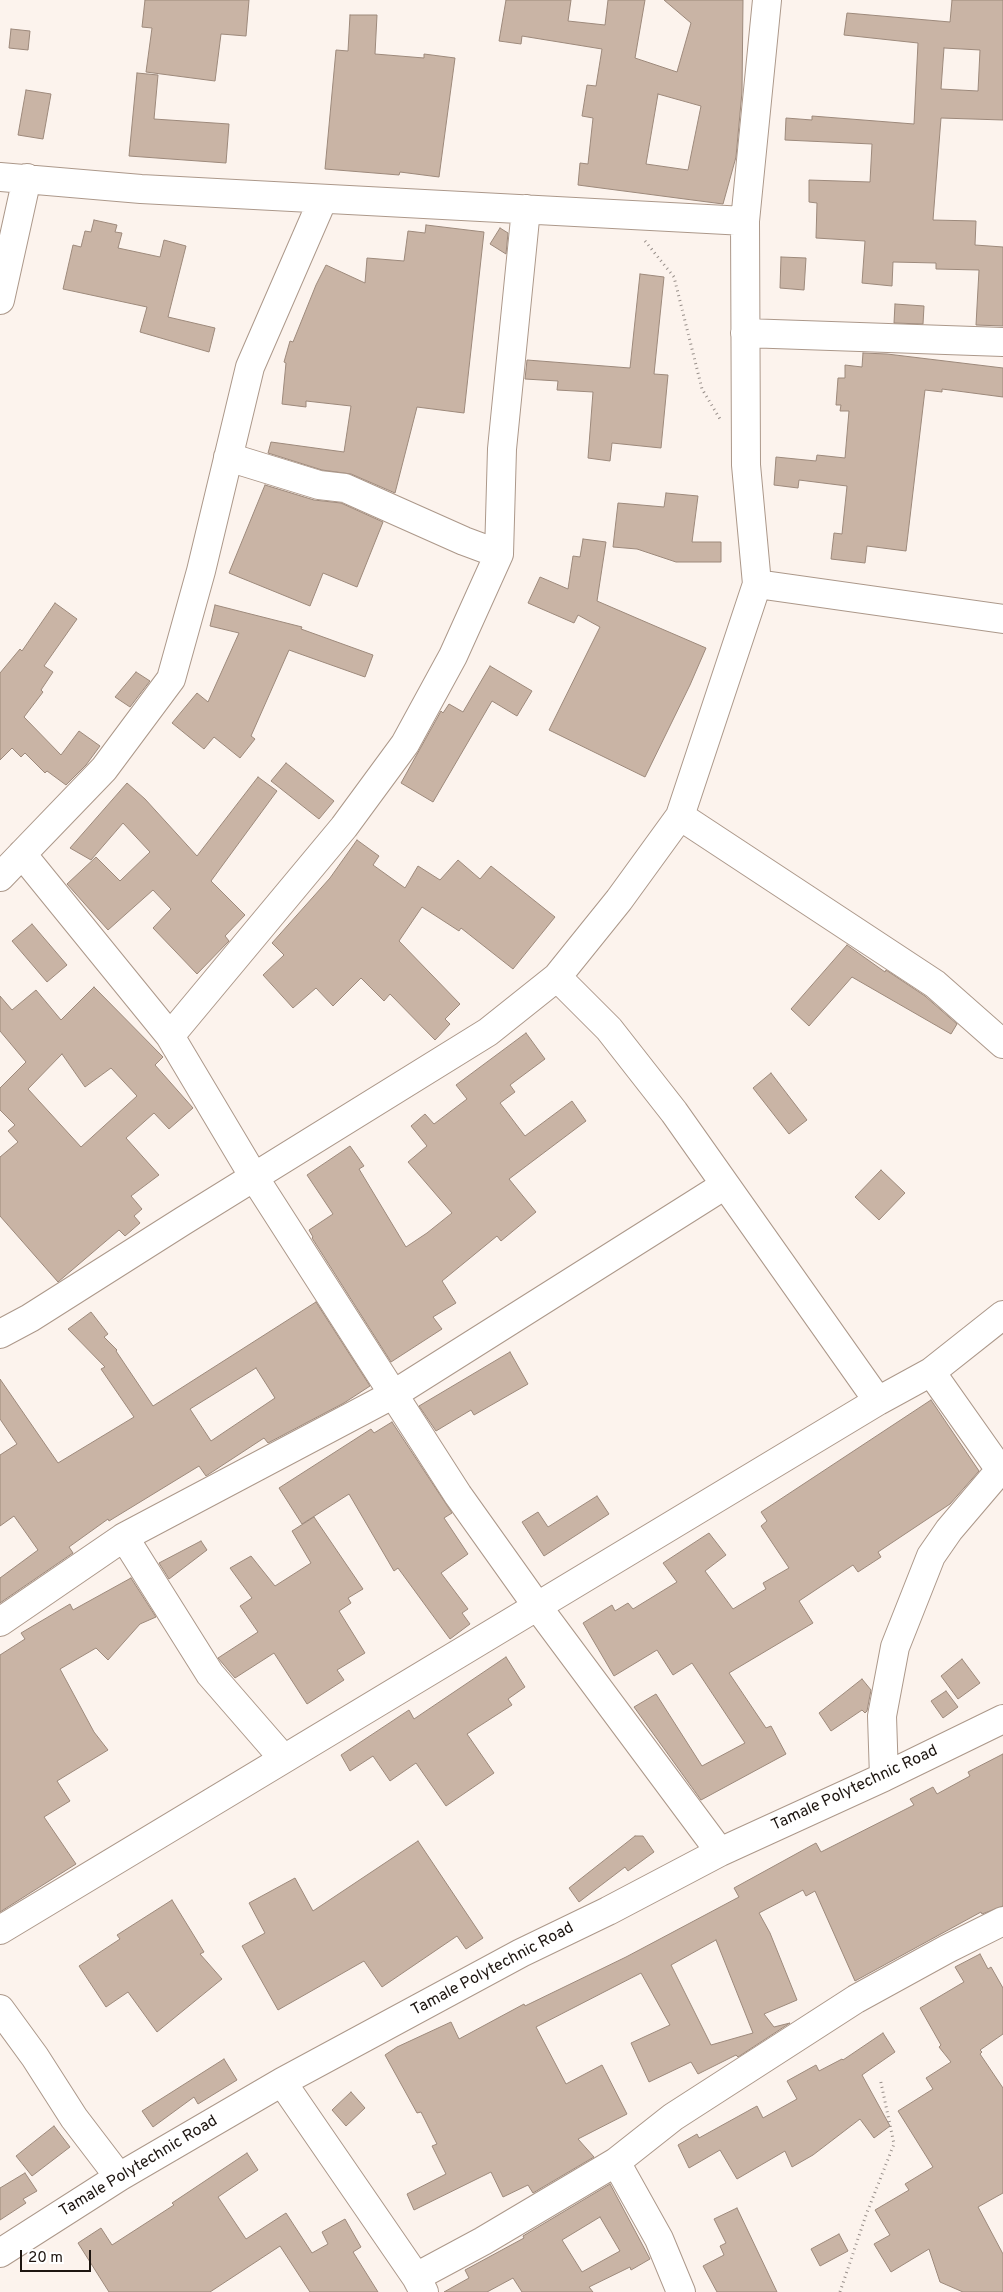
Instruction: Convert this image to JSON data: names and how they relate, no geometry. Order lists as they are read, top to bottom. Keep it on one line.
{"streets":{"street":["Tamale Polytechnic Road"]},"scale_bar":"20 m"}
